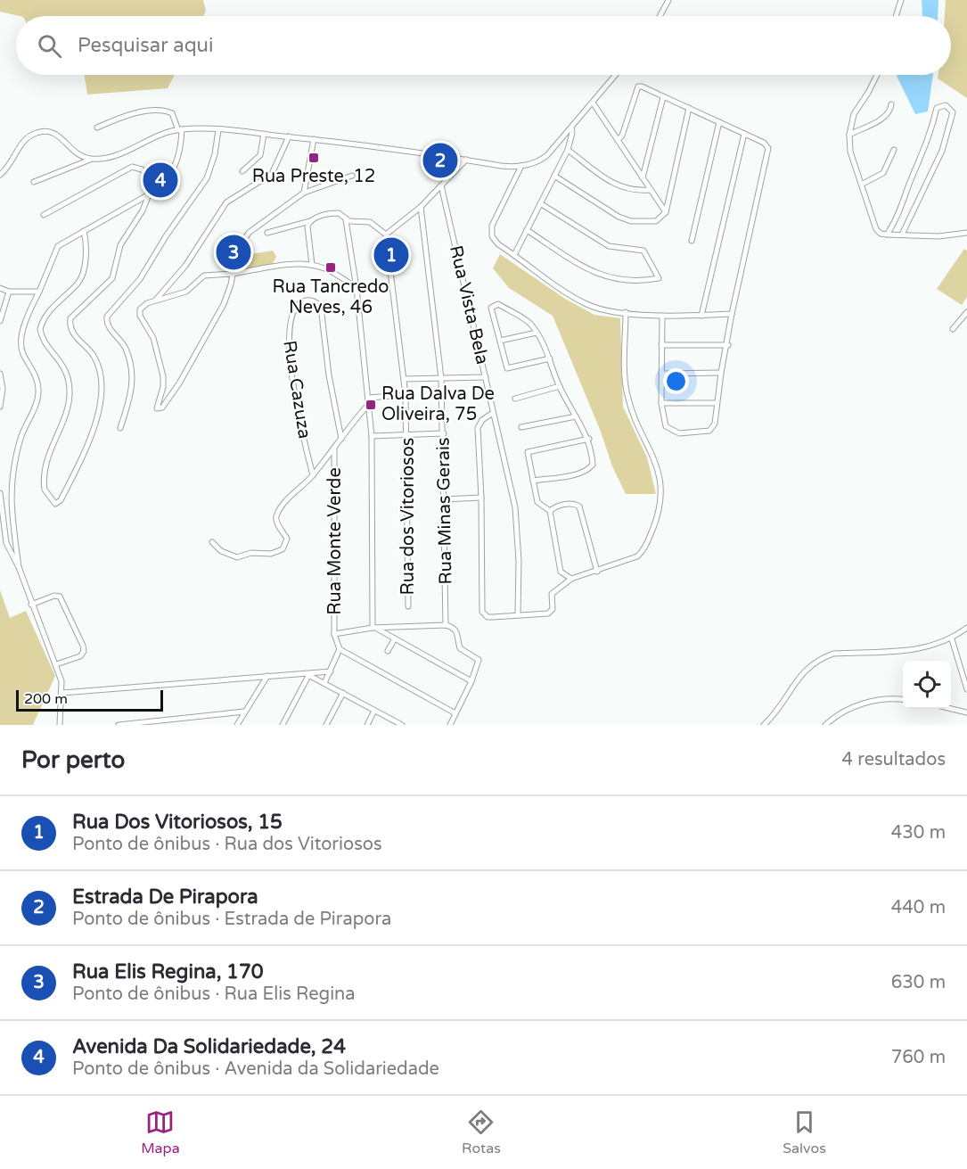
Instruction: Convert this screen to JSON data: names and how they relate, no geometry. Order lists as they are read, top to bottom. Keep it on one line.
{"streets":{"street":["Rua Vista Bela","Rua Cazuza","Rua Minas Gerais","Rua dos Vitoriosos","Rua Monte Verde"]},"places":{"transit":["Rua Preste, 12","Rua Tancredo Neves, 46","Rua Dalva De Oliveira, 75"]},"scale_bar":"200 m","page":{"search":"Pesquisar aqui","pins":["2","4","3","1"],"scale":"200 m","heading":["Por perto","4 resultados"],"list":[{"mark":"1","name":"Rua Dos Vitoriosos, 15","note":"Ponto de ônibus · Rua dos Vitoriosos","value":"430 m"},{"mark":"2","name":"Estrada De Pirapora","note":"Ponto de ônibus · Estrada de Pirapora","value":"440 m"},{"mark":"3","name":"Rua Elis Regina, 170","note":"Ponto de ônibus · Rua Elis Regina","value":"630 m"},{"mark":"4","name":"Avenida Da Solidariedade, 24","note":"Ponto de ônibus · Avenida da Solidariedade","value":"760 m"}],"nav":["Mapa","Rotas","Salvos"]}}
